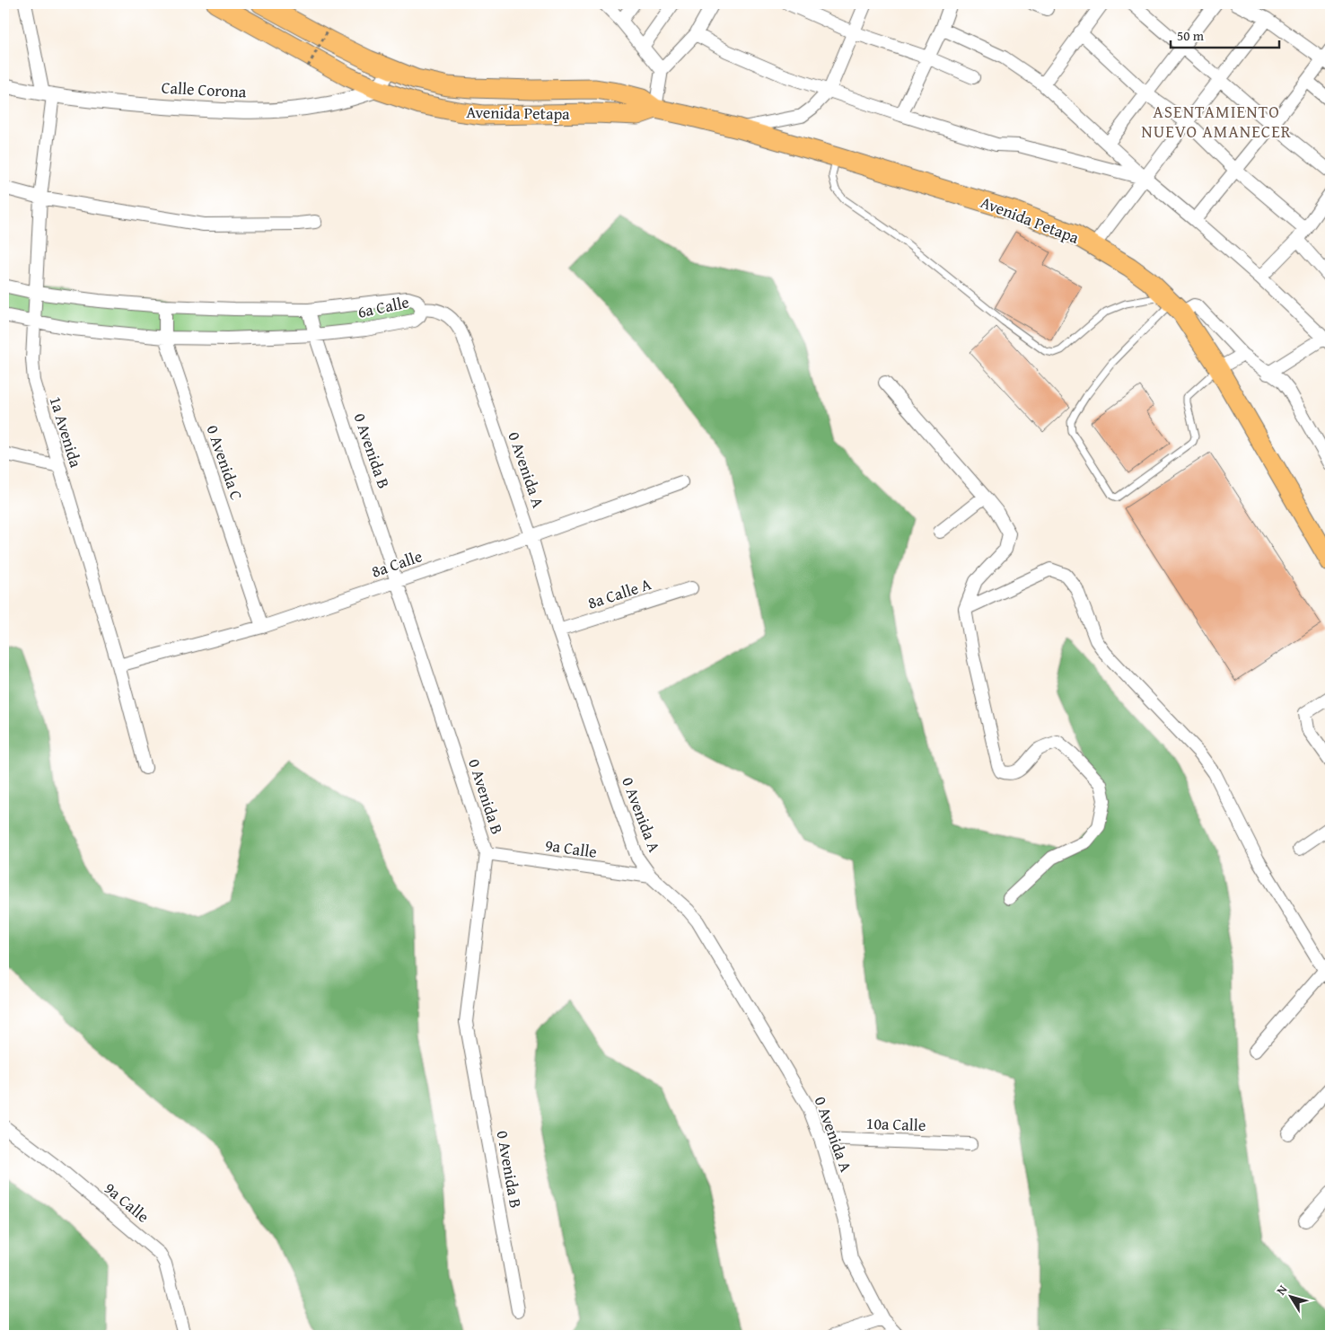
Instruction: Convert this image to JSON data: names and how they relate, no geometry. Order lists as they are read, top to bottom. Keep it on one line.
{"streets":{"main road":["Avenida Petapa"],"street":["Calle Corona","6a Calle","1a Avenida","0 Avenida B","0 Avenida C","0 Avenida A","8a Calle","8a Calle A","9a Calle","10a Calle"]},"crossings":[["Calle Corona","Avenida Petapa"],["Calle Corona","1a Avenida"],["6a Calle","1a Avenida"],["6a Calle","0 Avenida B"],["6a Calle","0 Avenida C"],["6a Calle","0 Avenida A"],["1a Avenida","8a Calle"],["0 Avenida B","8a Calle"],["0 Avenida B","9a Calle"],["0 Avenida C","8a Calle"],["0 Avenida A","8a Calle"],["0 Avenida A","8a Calle A"],["0 Avenida A","9a Calle"],["0 Avenida A","10a Calle"]],"districts":["ASENTAMIENTO NUEVO AMANECER"],"scale_bar":"50 m","north":"top left"}
